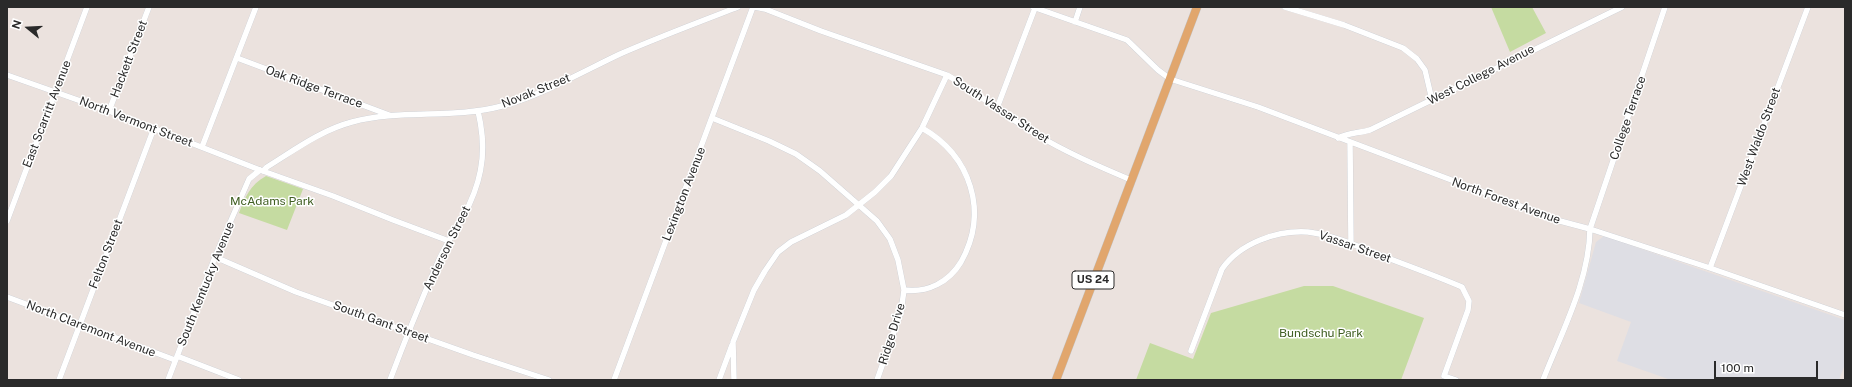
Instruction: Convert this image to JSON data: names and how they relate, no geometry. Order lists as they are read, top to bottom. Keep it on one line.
{"streets":{"main road":["US 24"],"street":["Hackett Street","West College Avenue","Oak Ridge Terrace","Novak Street","South Vassar Street","East Scarritt Avenue","College Terrace","North Vermont Street","West Waldo Street","Lexington Avenue","North Forest Avenue","Vassar Street","Anderson Street","Felton Street","South Kentucky Avenue","South Gant Street","North Claremont Avenue","Ridge Drive"]},"crossings":[["Hackett Street","North Vermont Street"],["West College Avenue","North Forest Avenue"],["Oak Ridge Terrace","Novak Street"],["Novak Street","North Vermont Street"],["Novak Street","Anderson Street"],["Novak Street","South Kentucky Avenue"],["South Vassar Street","Lexington Avenue"],["South Vassar Street","US 24"],["East Scarritt Avenue","North Vermont Street"],["College Terrace","North Forest Avenue"],["North Vermont Street","Anderson Street"],["North Vermont Street","Felton Street"],["North Vermont Street","South Kentucky Avenue"],["West Waldo Street","North Forest Avenue"],["Lexington Avenue","Ridge Drive"],["North Forest Avenue","US 24"],["Anderson Street","South Gant Street"],["Felton Street","North Claremont Avenue"],["South Kentucky Avenue","South Gant Street"],["South Kentucky Avenue","North Claremont Avenue"]],"parks":["McAdams Park","Bundschu Park"],"scale_bar":"100 m","north":"left"}
